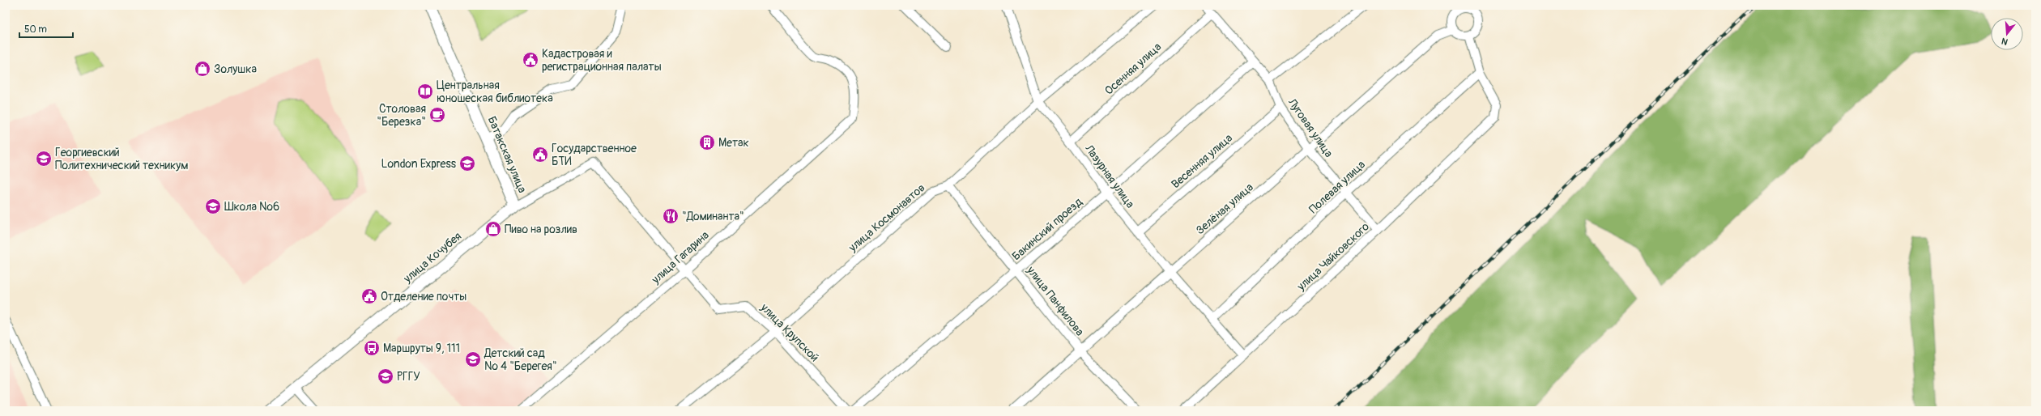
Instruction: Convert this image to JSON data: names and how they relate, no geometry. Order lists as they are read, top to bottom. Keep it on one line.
{"streets":{"main road":["Батакская улица","улица Кочубея"],"street":["Осенняя улица","Луговая улица","Весенняя улица","Лазурная улица","Полевая улица","Зелёная улица","улица Космонавтов","Бакинский проезд","улица Чайковского","улица Гагарина","улица Панфилова","улица Крупской"]},"crossings":[["Осенняя улица","Луговая улица"],["Осенняя улица","Лазурная улица"],["Луговая улица","Весенняя улица"],["Луговая улица","Полевая улица"],["Луговая улица","Зелёная улица"],["Луговая улица","Бакинский проезд"],["Луговая улица","улица Чайковского"],["Батакская улица","улица Кочубея"],["Весенняя улица","Лазурная улица"],["Лазурная улица","Полевая улица"],["Лазурная улица","Зелёная улица"],["Лазурная улица","улица Космонавтов"],["Лазурная улица","Бакинский проезд"],["Лазурная улица","улица Чайковского"],["Полевая улица","улица Чайковского"],["Зелёная улица","улица Панфилова"],["улица Космонавтов","улица Панфилова"],["улица Космонавтов","улица Крупской"],["Бакинский проезд","улица Панфилова"],["улица Кочубея","улица Крупской"],["улица Гагарина","улица Крупской"]],"places":{"public building":["Кадастровая и регистрационная палаты","Государственное БТИ","Отделение почты"],"shop":["Золушка","Пиво на розлив"],"library":["Центральная юношеская библиотека"],"cafe":["Столовая \"Березка\""],"building":["Метак"],"school or university":["Георгиевский Политехнический техникум","London Express","Школа №6","Детский сад № 4 \"Берегея\"","РГГУ"],"restaurant":["\"Доминанта\""],"bus stop":["Маршруты 9, 111"]},"scale_bar":"50 m","north":"bottom"}
